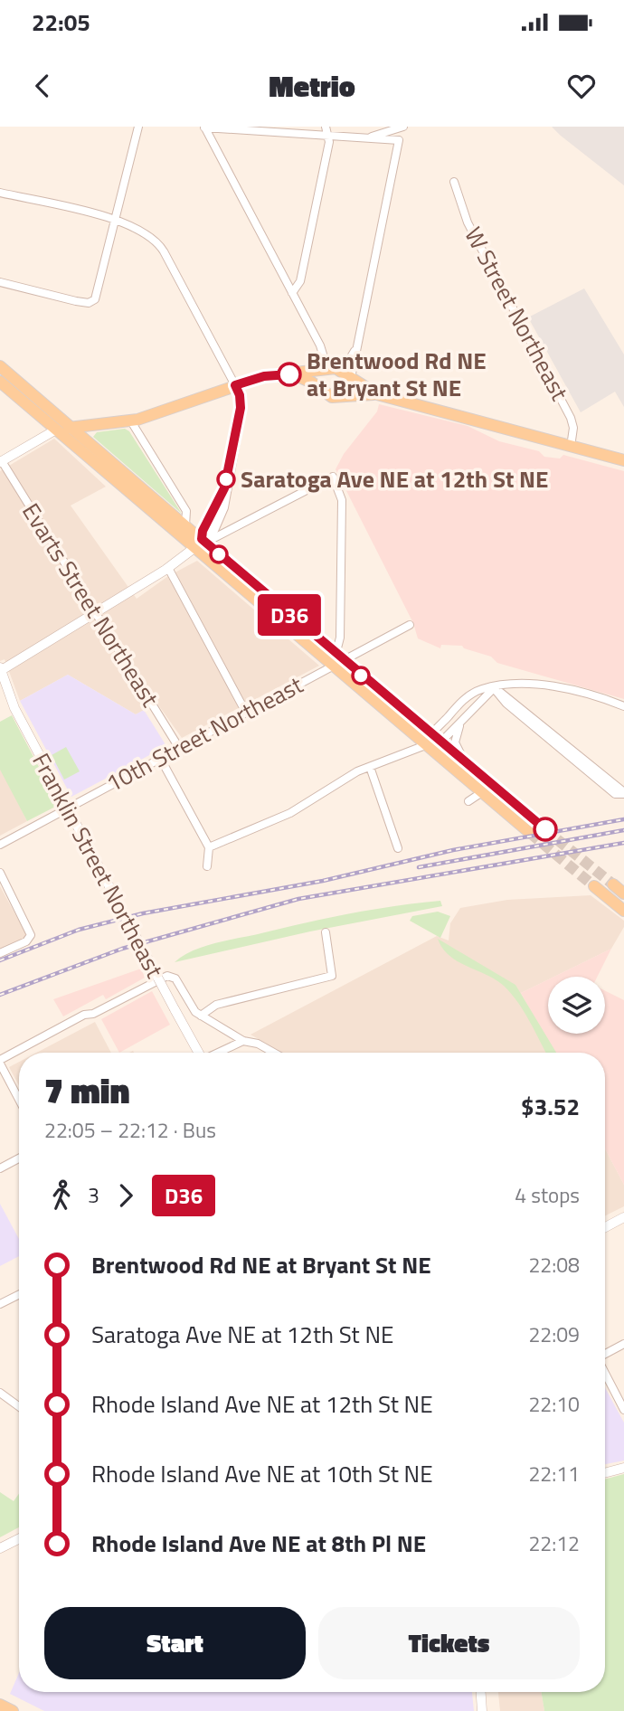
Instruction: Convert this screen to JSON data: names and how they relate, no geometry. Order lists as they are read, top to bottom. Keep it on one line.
{"streets":{"street":["W Street Northeast","Evarts Street Northeast","10th Street Northeast","Franklin Street Northeast"]},"crossings":[["Evarts Street Northeast","10th Street Northeast"],["10th Street Northeast","Franklin Street Northeast"]],"places":["Brentwood Rd NE at Bryant St NE","Saratoga Ave NE at 12th St NE"],"lines":["bus line D36"],"page":{"status":"22:05","header":"Metrio","on_map":"D36","heading":["7 min","22:05 – 22:12 · Bus","$3.52"],"legs":["3","D36","4 stops"],"list":[{"name":"Brentwood Rd NE at Bryant St NE","value":"22:08"},{"name":"Saratoga Ave NE at 12th St NE","value":"22:09"},{"name":"Rhode Island Ave NE at 12th St NE","value":"22:10"},{"name":"Rhode Island Ave NE at 10th St NE","value":"22:11"},{"name":"Rhode Island Ave NE at 8th Pl NE","value":"22:12"}],"buttons":["Start","Tickets"]}}
